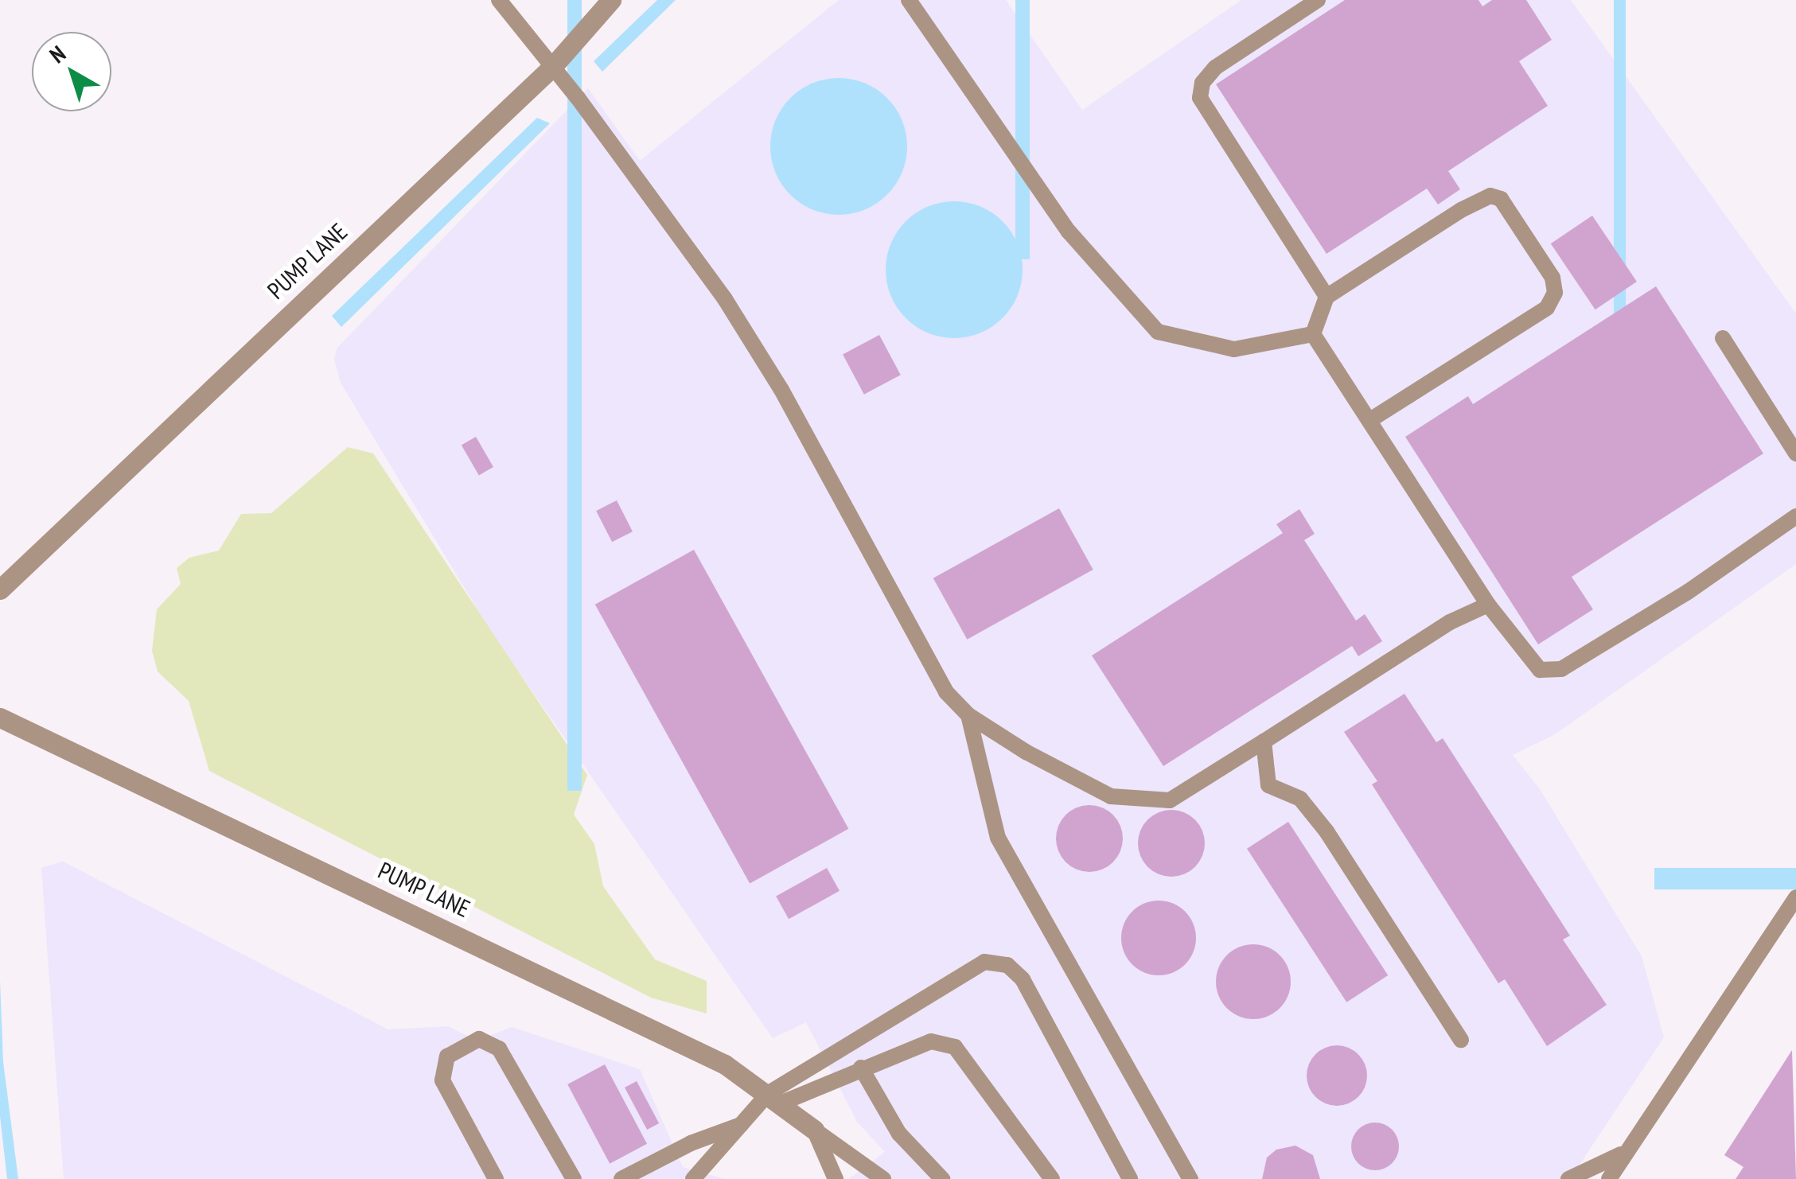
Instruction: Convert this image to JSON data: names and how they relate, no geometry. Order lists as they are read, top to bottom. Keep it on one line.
{"streets":{"street":["PUMP LANE"]},"north":"top left"}
